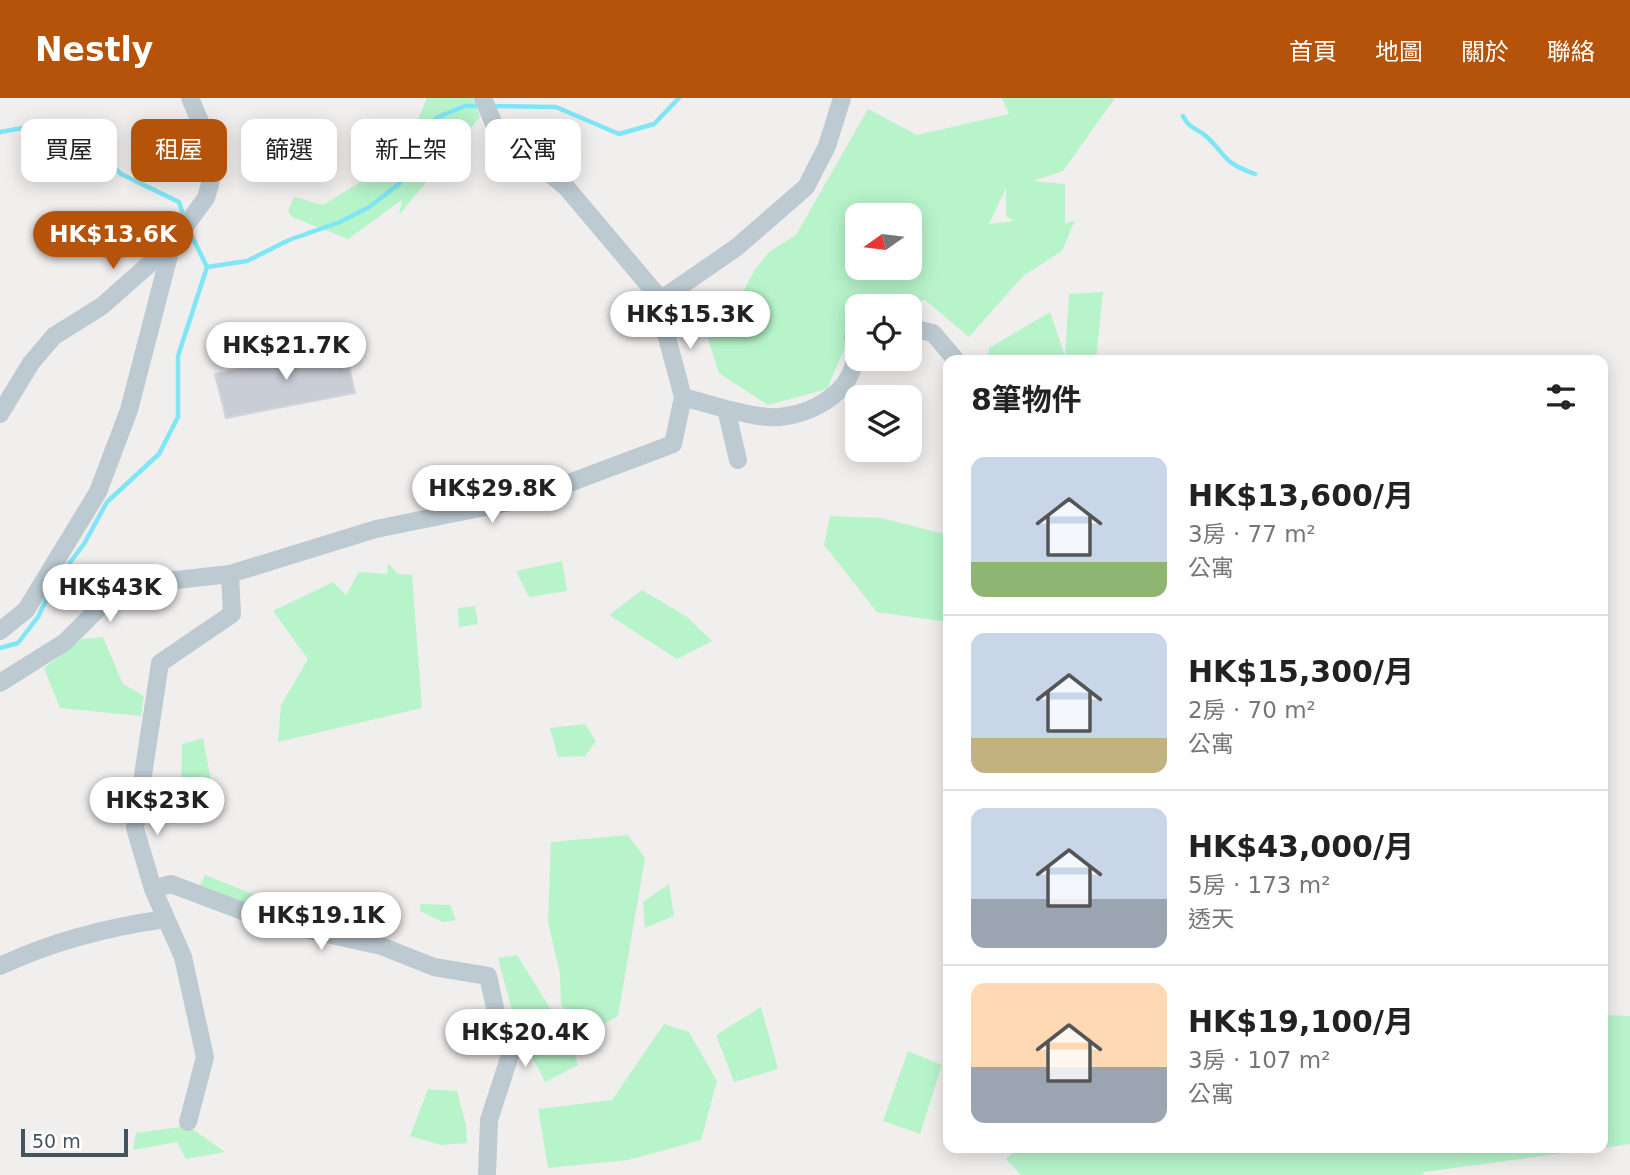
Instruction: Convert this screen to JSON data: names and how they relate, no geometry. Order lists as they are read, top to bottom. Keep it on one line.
{"scale_bar":"50 m","north":"left","page":{"header":"Nestly","nav":["首頁","地圖","關於","聯絡"],"chip":["買屋","租屋","篩選","新上架","公寓"],"price":["HK$13.6K","HK$15.3K","HK$21.7K","HK$29.8K","HK$43K","HK$23K","HK$19.1K","HK$20.4K"],"heading":"8筆物件","list":[{"name":"HK$13,600/月","note":"3房 · 77 m² · 公寓"},{"name":"HK$15,300/月","note":"2房 · 70 m² · 公寓"},{"name":"HK$43,000/月","note":"5房 · 173 m² · 透天"},{"name":"HK$19,100/月","note":"3房 · 107 m² · 公寓"}],"scale":"50 m"}}
